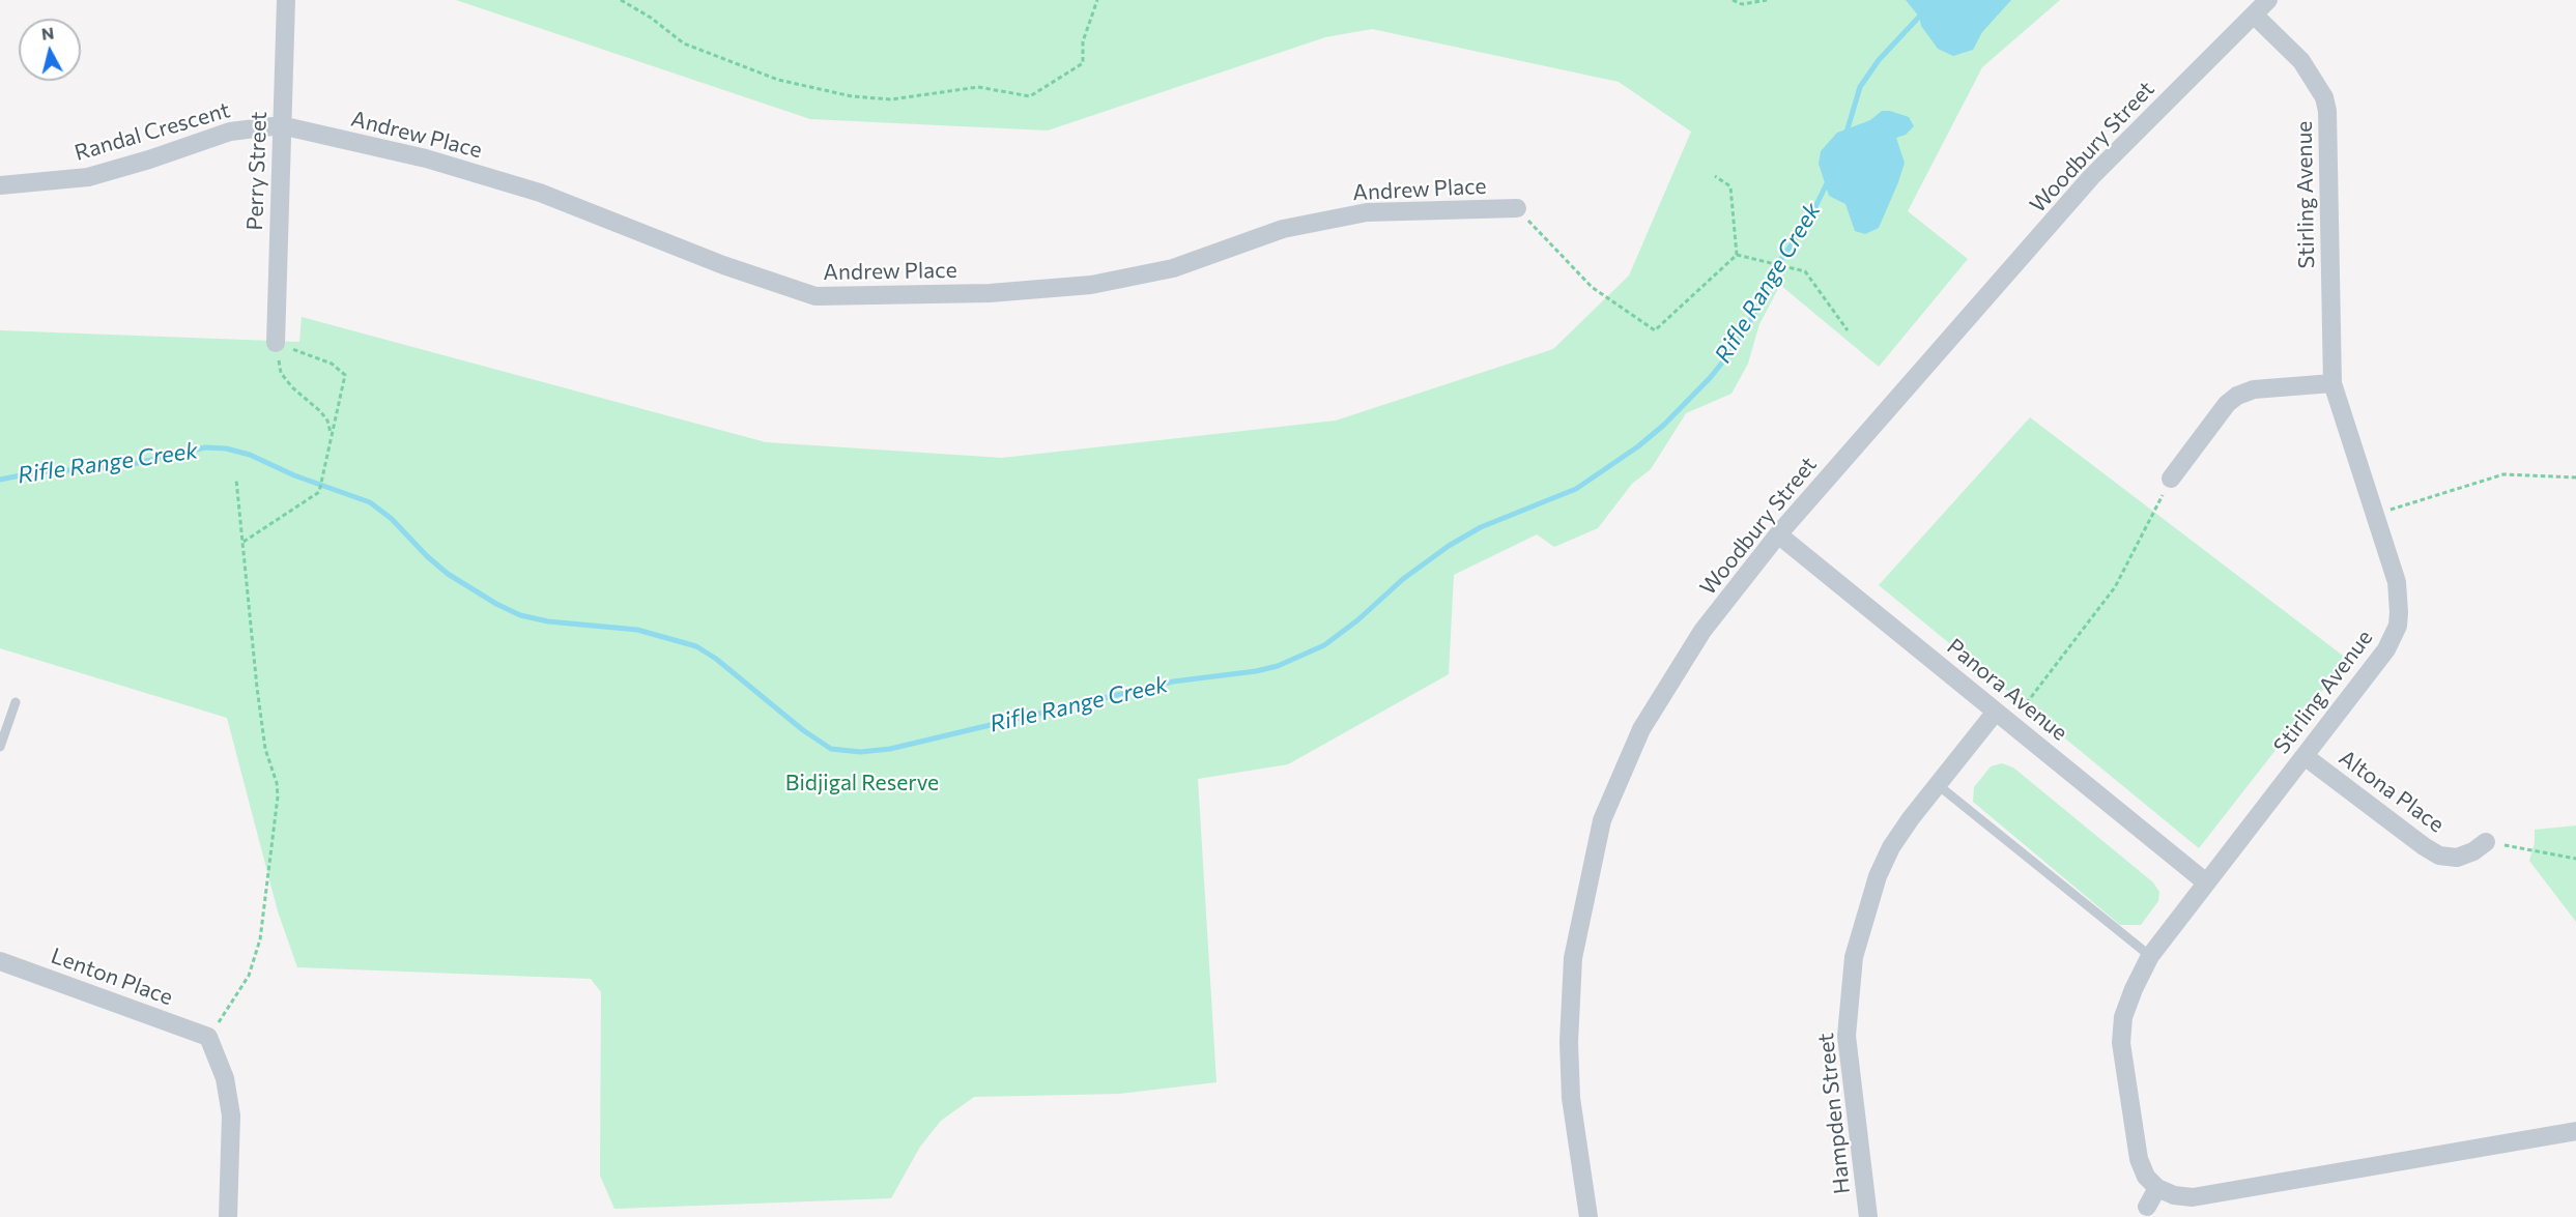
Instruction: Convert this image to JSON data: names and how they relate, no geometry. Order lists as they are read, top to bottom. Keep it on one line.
{"streets":{"street":["Randal Crescent","Andrew Place","Woodbury Street","Perry Street","Stirling Avenue","Panora Avenue","Altona Place","Lenton Place","Hampden Street"]},"crossings":[["Randal Crescent","Andrew Place"],["Randal Crescent","Perry Street"],["Andrew Place","Perry Street"],["Woodbury Street","Stirling Avenue"],["Woodbury Street","Panora Avenue"],["Stirling Avenue","Panora Avenue"],["Stirling Avenue","Altona Place"],["Panora Avenue","Hampden Street"]],"water":["Rifle Range Creek"],"parks":["Bidjigal Reserve"],"north":"top"}
